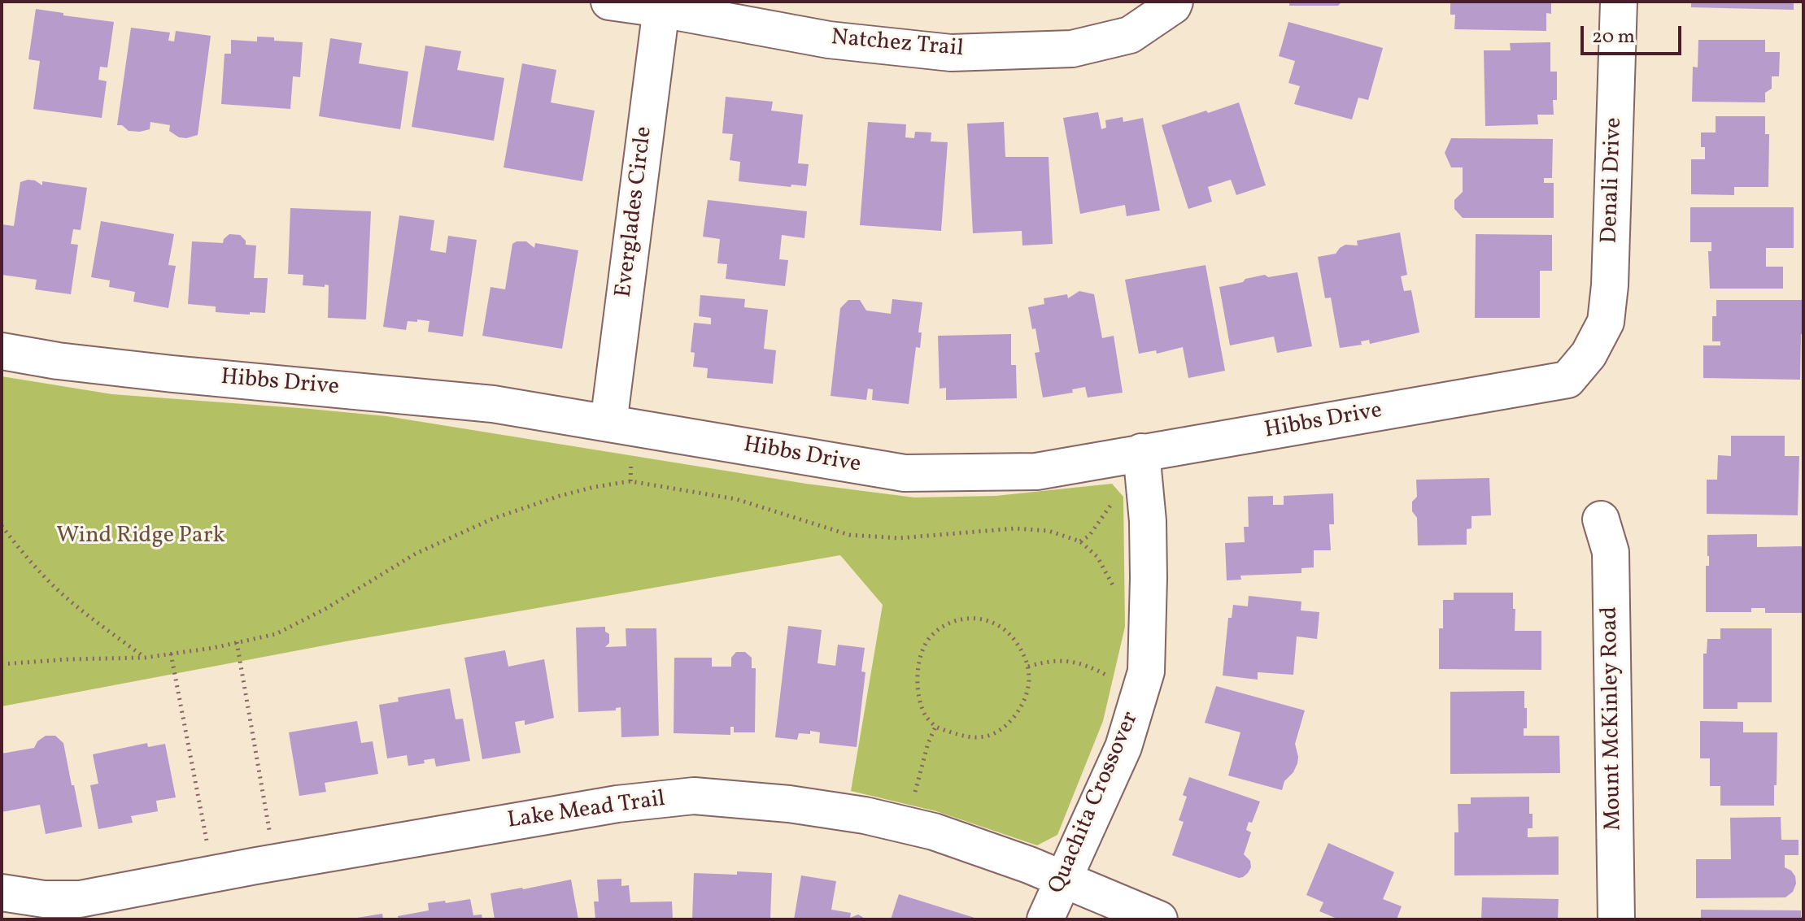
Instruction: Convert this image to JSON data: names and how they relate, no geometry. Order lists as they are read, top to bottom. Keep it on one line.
{"streets":{"street":["Natchez Trail","Denali Drive","Everglades Circle","Hibbs Drive","Mount McKinley Road","Quachita Crossover","Lake Mead Trail"]},"crossings":[["Natchez Trail","Everglades Circle"],["Denali Drive","Hibbs Drive"],["Everglades Circle","Hibbs Drive"],["Hibbs Drive","Quachita Crossover"],["Quachita Crossover","Lake Mead Trail"]],"parks":["Wind Ridge Park"],"scale_bar":"20 m"}
